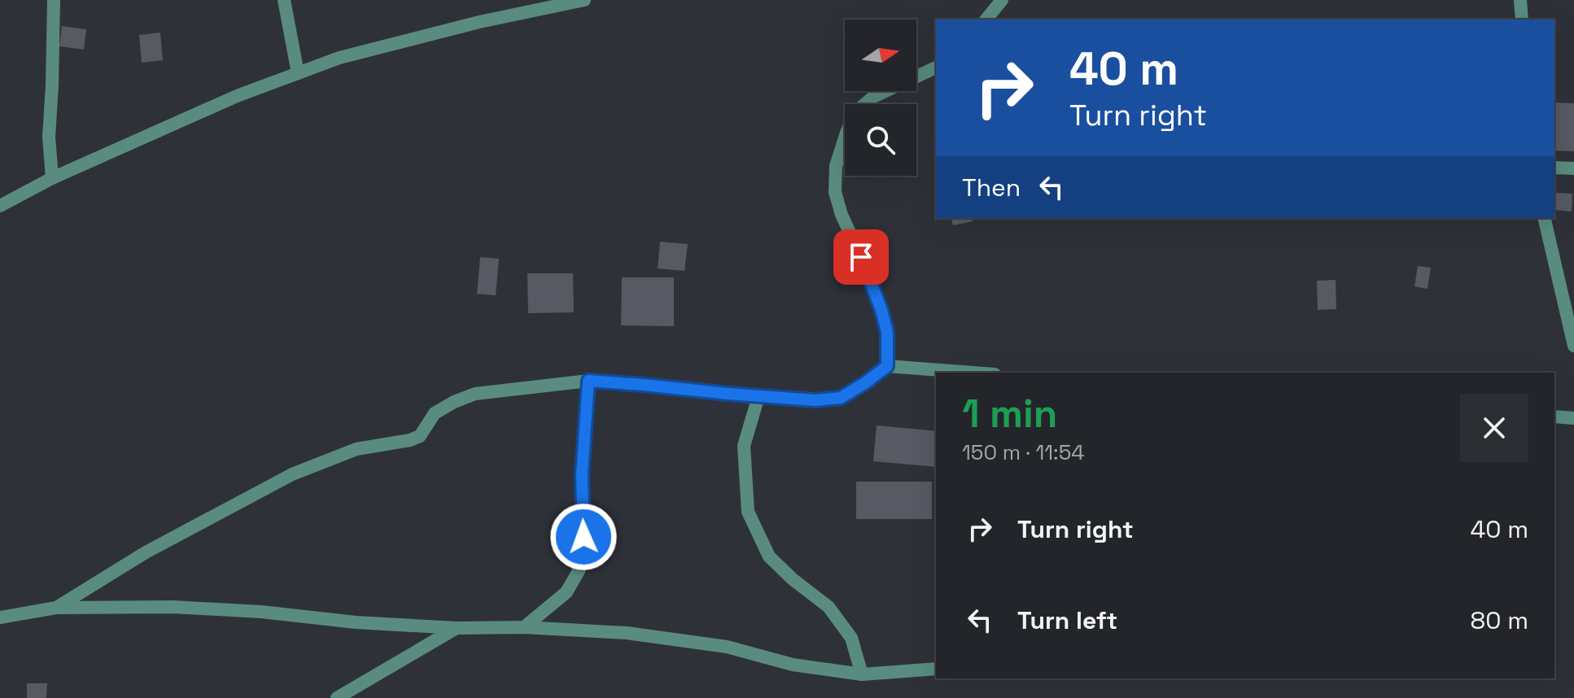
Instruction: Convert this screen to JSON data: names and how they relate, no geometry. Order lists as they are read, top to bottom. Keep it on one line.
{"north":"right","page":{"turn":["40 m","Turn right"],"then":"Then","heading":["1 min","150 m · 11:54"],"list":[{"name":"Turn right","value":"40 m"},{"name":"Turn left","value":"80 m"}]}}
